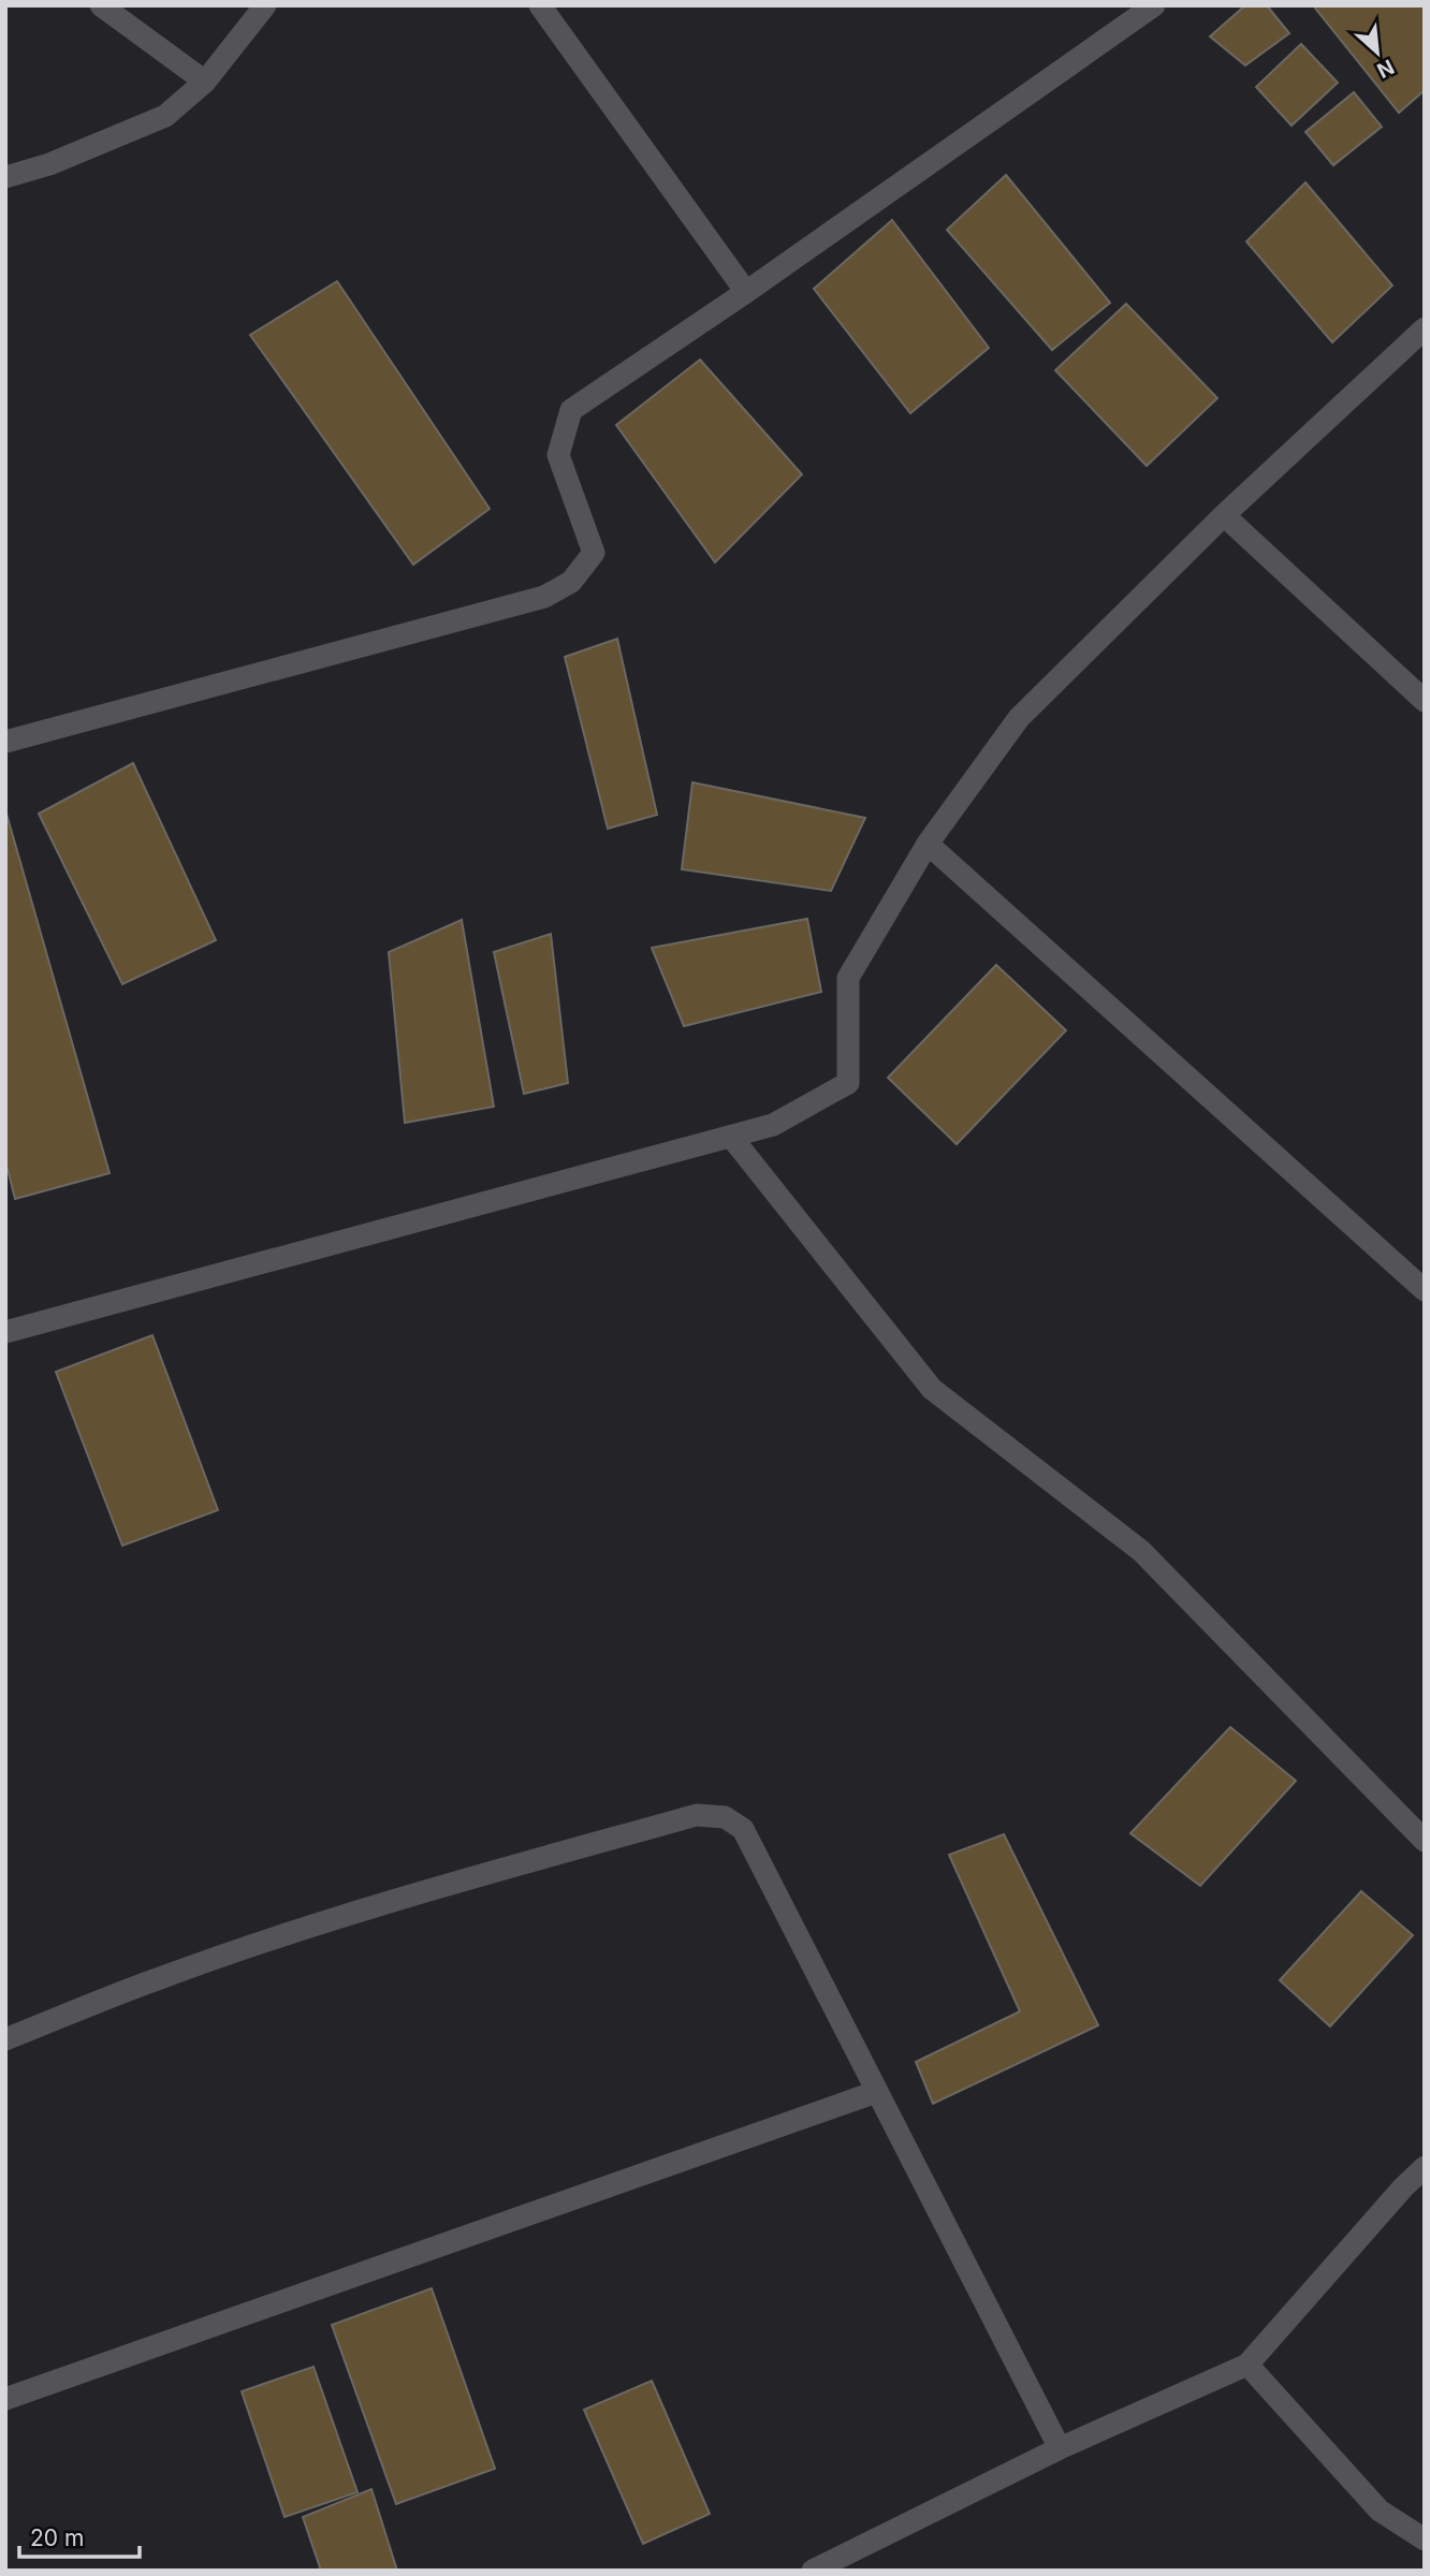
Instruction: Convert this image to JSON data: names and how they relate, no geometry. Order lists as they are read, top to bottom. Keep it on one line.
{"scale_bar":"20 m","north":"bottom right"}
